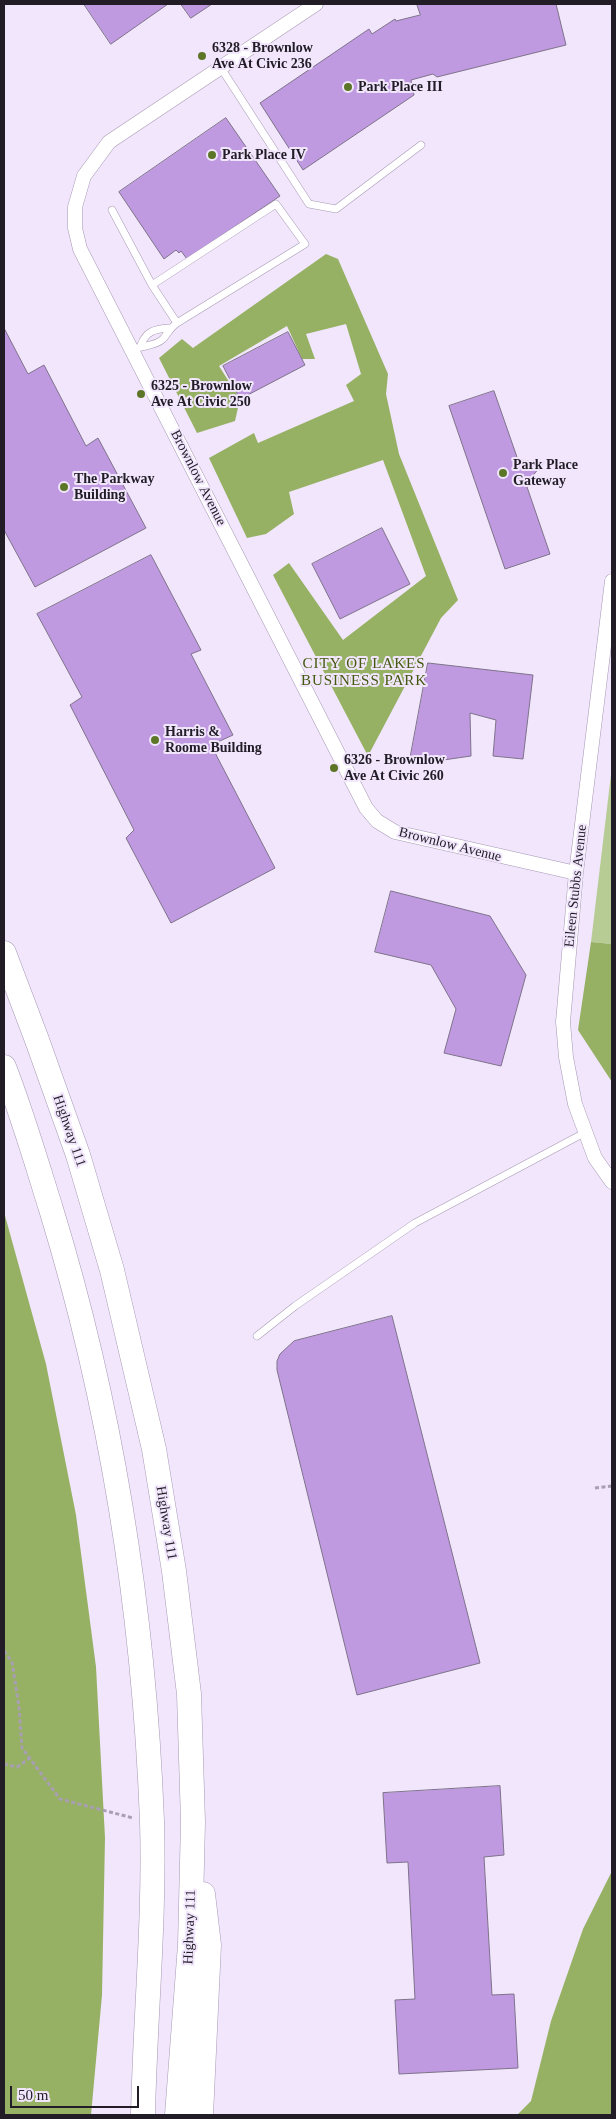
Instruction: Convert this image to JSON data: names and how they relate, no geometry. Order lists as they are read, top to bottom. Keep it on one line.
{"streets":{"highway":["Highway 111"],"street":["Brownlow Avenue","Eileen Stubbs Avenue"]},"crossings":[["Brownlow Avenue","Eileen Stubbs Avenue"]],"districts":["CITY OF LAKES BUSINESS PARK"],"places":["6328 - Brownlow Ave At Civic 236","Park Place III","Park Place IV","6325 - Brownlow Ave At Civic 250","Park Place Gateway","The Parkway Building","Harris & Roome Building","6326 - Brownlow Ave At Civic 260"],"scale_bar":"50 m"}
